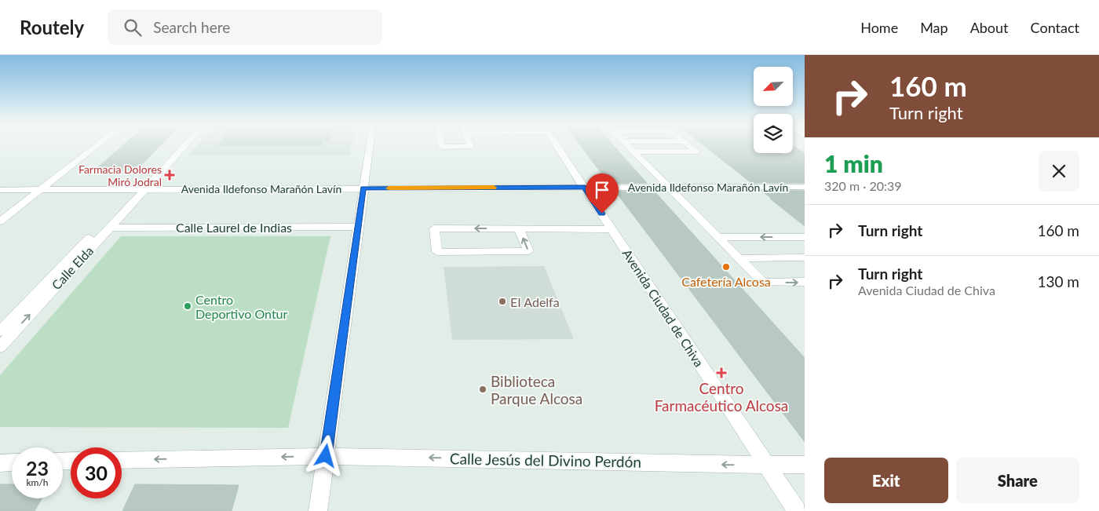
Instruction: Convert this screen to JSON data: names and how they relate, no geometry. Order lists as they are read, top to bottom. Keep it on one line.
{"streets":{"street":["Avenida Ildefonso Marañón Lavín","Calle Laurel de Indias","Calle Elda","Avenida Ciudad de Chiva","Calle Jesús del Divino Perdón"]},"crossings":[["Avenida Ildefonso Marañón Lavín","Calle Elda"],["Avenida Ildefonso Marañón Lavín","Avenida Ciudad de Chiva"],["Calle Laurel de Indias","Calle Elda"],["Avenida Ciudad de Chiva","Calle Jesús del Divino Perdón"]],"one_way":["Calle Jesús del Divino Perdón"],"places":{"health":["Farmacia Dolores Miró Jodral","Centro Farmacéutico Alcosa"],"other":["Cafetería Alcosa","EI Adelfa","Centro Deportivo Ontur","Biblioteca Parque Alcosa"]},"north":"bottom left","page":{"header":"Routely","search":"Search here","nav":["Home","Map","About","Contact"],"turn":["160 m","Turn right"],"heading":["1 min","320 m · 20:39"],"list":[{"name":"Turn right","value":"160 m"},{"name":"Turn right","note":"Avenida Ciudad de Chiva","value":"130 m"}],"speed":"23 km/h","limit":"30","buttons":["Exit","Share"]}}
